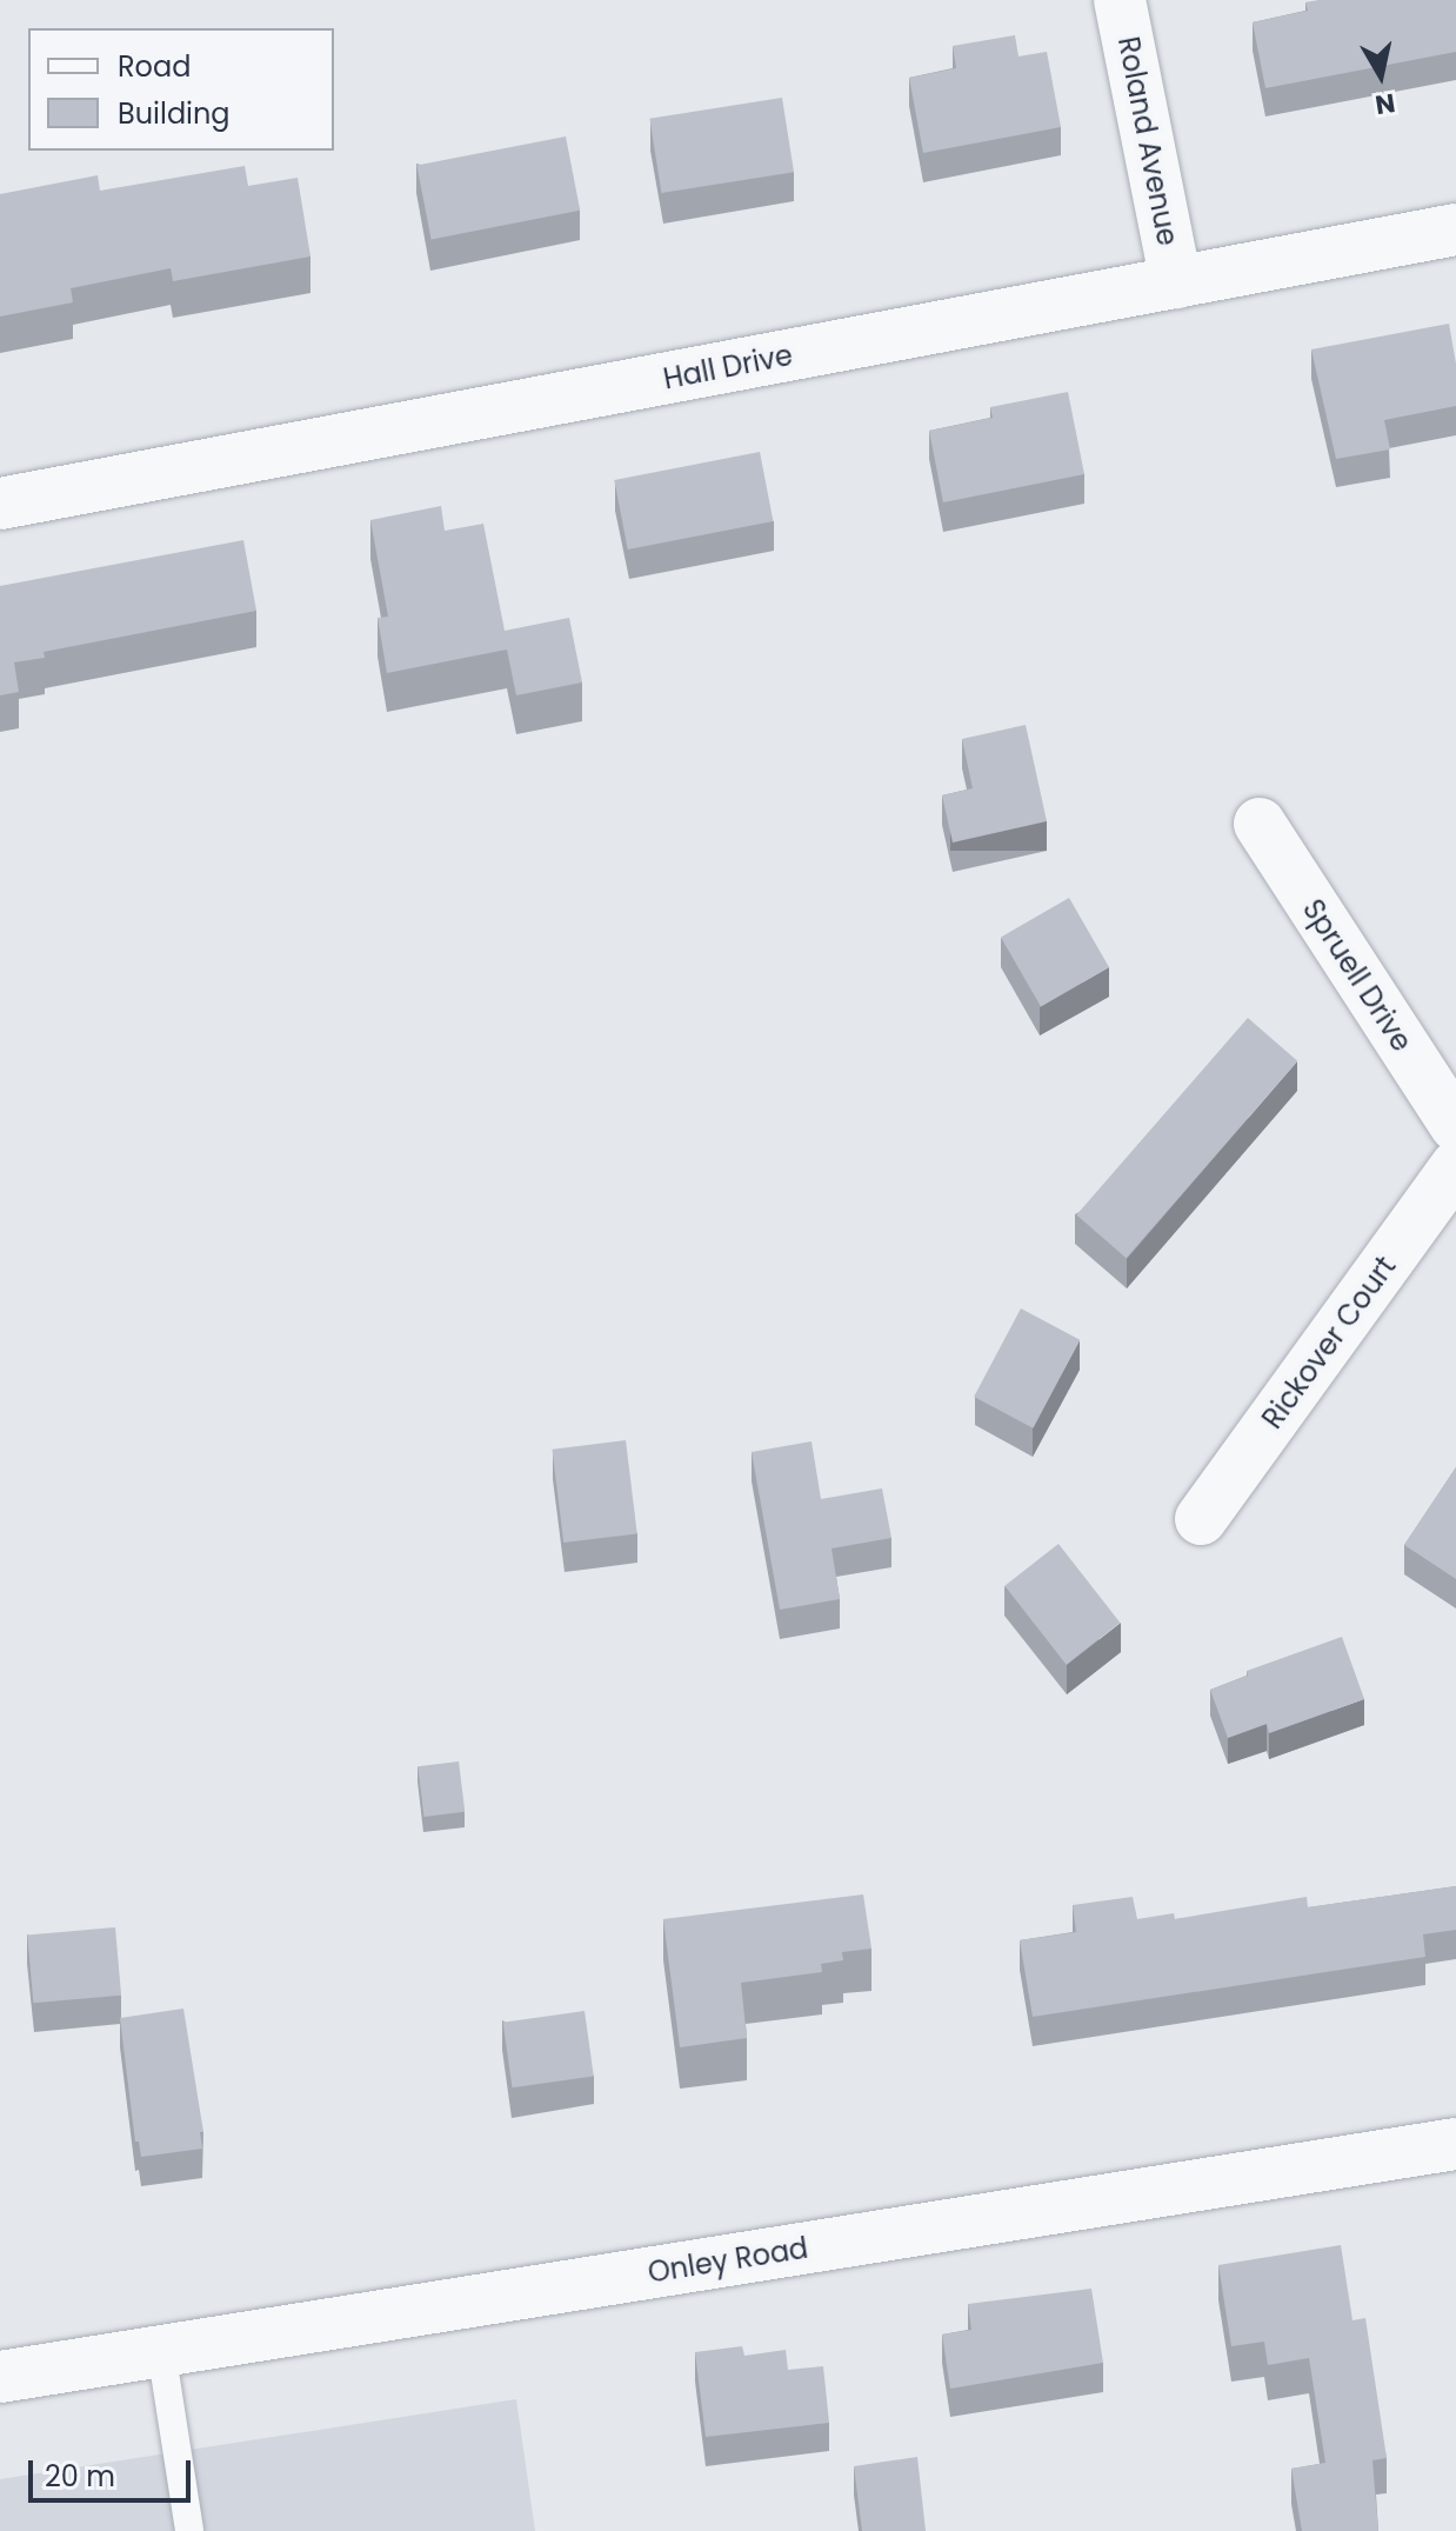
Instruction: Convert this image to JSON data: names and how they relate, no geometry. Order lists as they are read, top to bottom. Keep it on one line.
{"streets":{"street":["Roland Avenue","Hall Drive","Spruell Drive","Rickover Court","Onley Road"]},"crossings":[["Roland Avenue","Hall Drive"]],"legend":["Road","Building"],"scale_bar":"20 m","north":"bottom"}
